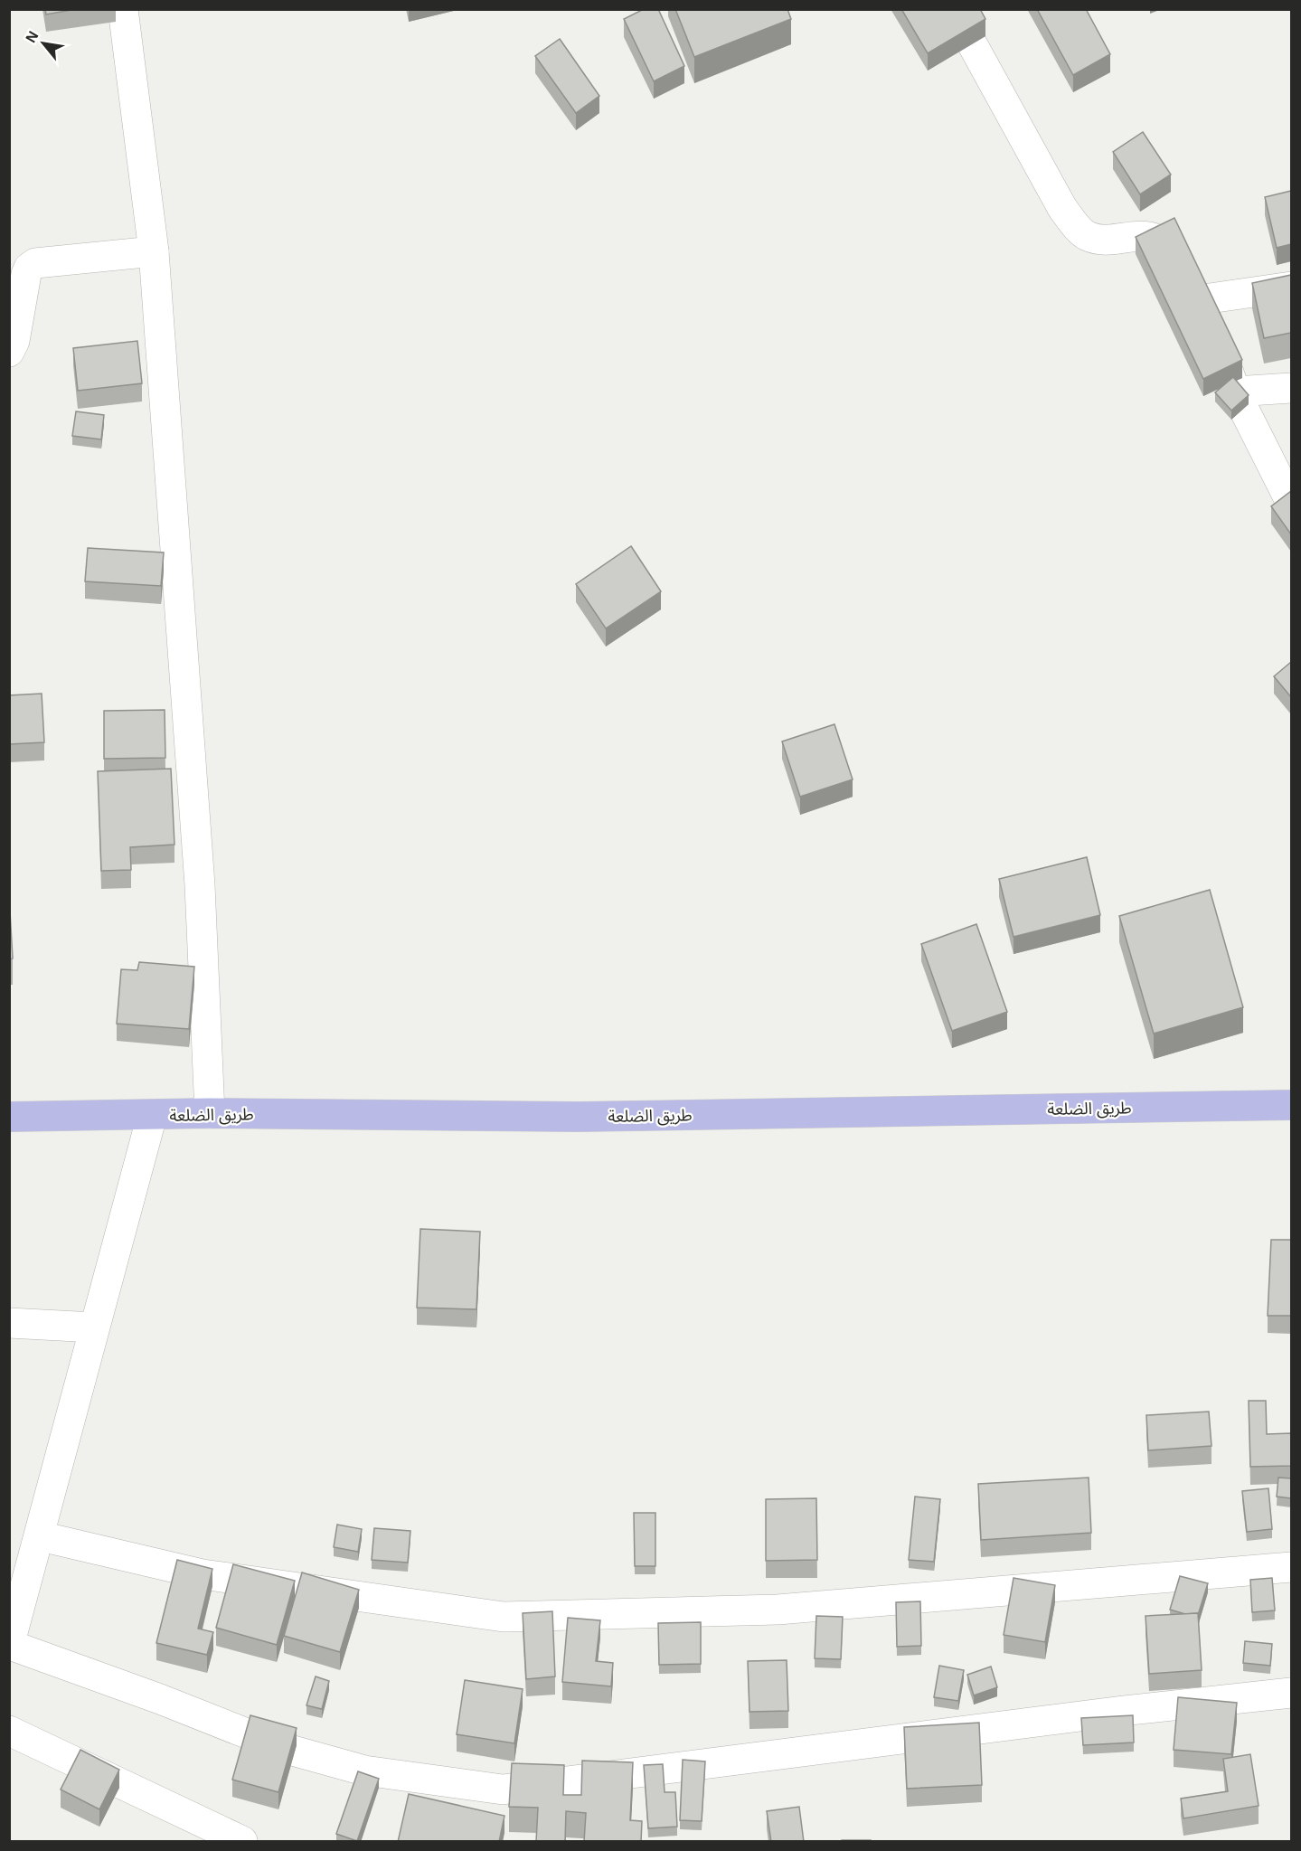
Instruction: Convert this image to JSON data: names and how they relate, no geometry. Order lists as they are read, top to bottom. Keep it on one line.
{"streets":{"main road":["طريق الضلعة"]},"north":"top left"}
